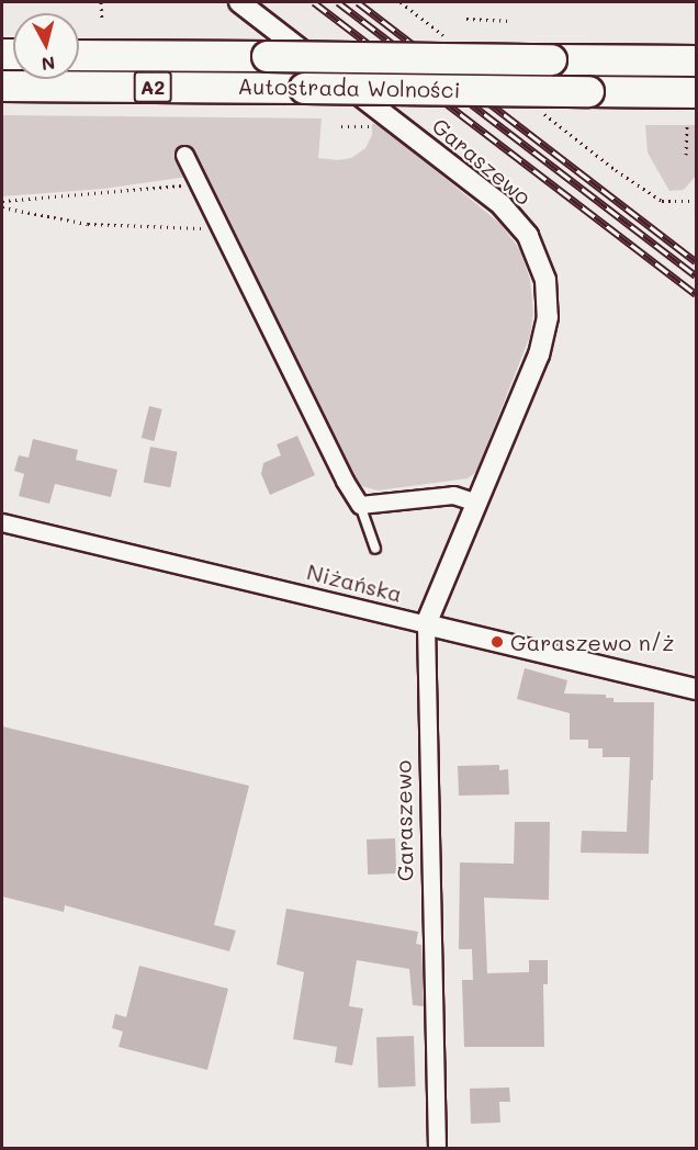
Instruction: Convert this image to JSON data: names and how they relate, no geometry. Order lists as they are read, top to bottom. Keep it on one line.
{"streets":{"highway":["A2","Autostrada Wolności"],"street":["Garaszewo","Niżańska"]},"crossings":[["Garaszewo","Niżańska"]],"places":["Garaszewo n/ż"],"north":"bottom"}
